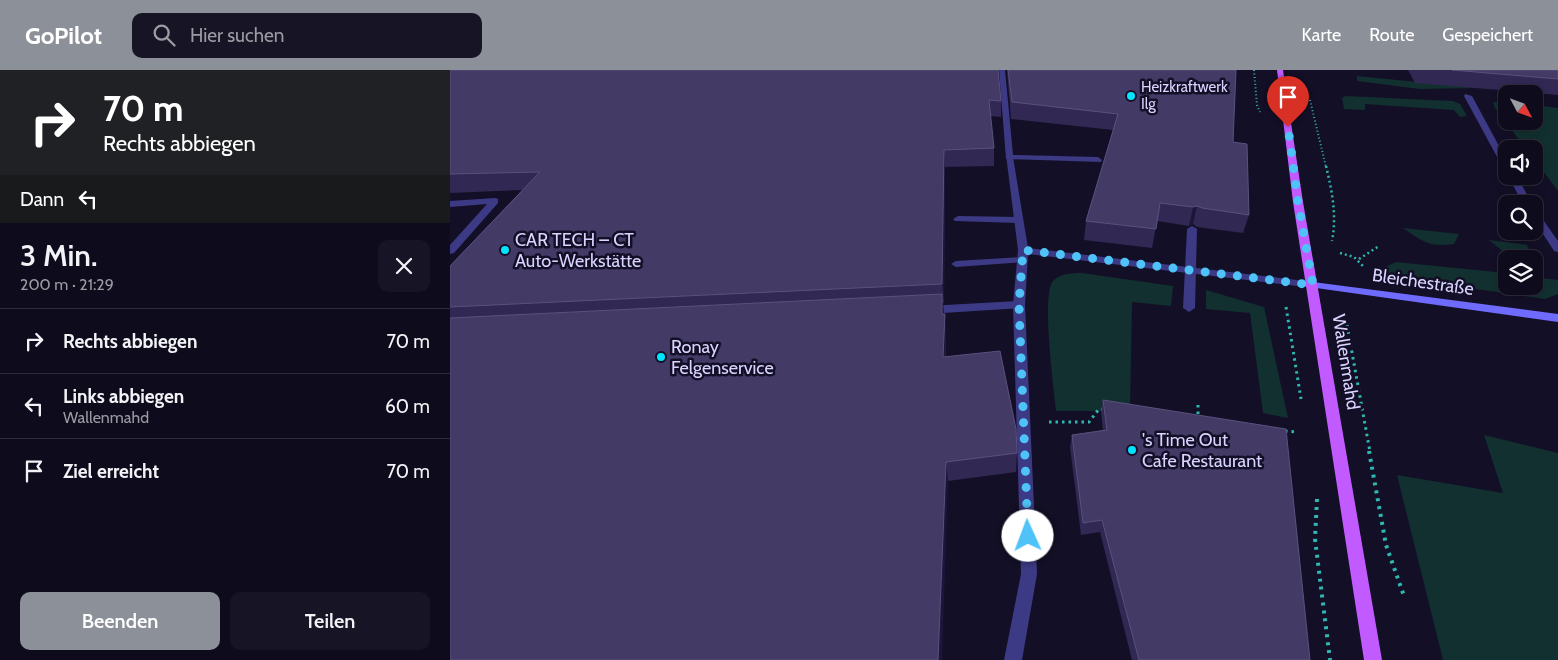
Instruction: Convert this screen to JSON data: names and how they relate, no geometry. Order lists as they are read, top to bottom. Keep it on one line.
{"streets":{"main road":["Bleichestraße","Wallenmahd"]},"crossings":[["Bleichestraße","Wallenmahd"]],"places":["Heizkraftwerk Ilg","CAR TECH – CT Auto-Werkstätte","Ronay Felgenservice","'s Time Out Cafe Restaurant"],"north":"bottom right","page":{"header":"GoPilot","search":"Hier suchen","nav":["Karte","Route","Gespeichert"],"turn":["70 m","Rechts abbiegen"],"then":"Dann","heading":["3 Min.","200 m · 21:29"],"list":[{"name":"Rechts abbiegen","value":"70 m"},{"name":"Links abbiegen","note":"Wallenmahd","value":"60 m"},{"name":"Ziel erreicht","value":"70 m"}],"buttons":["Beenden","Teilen"]}}
